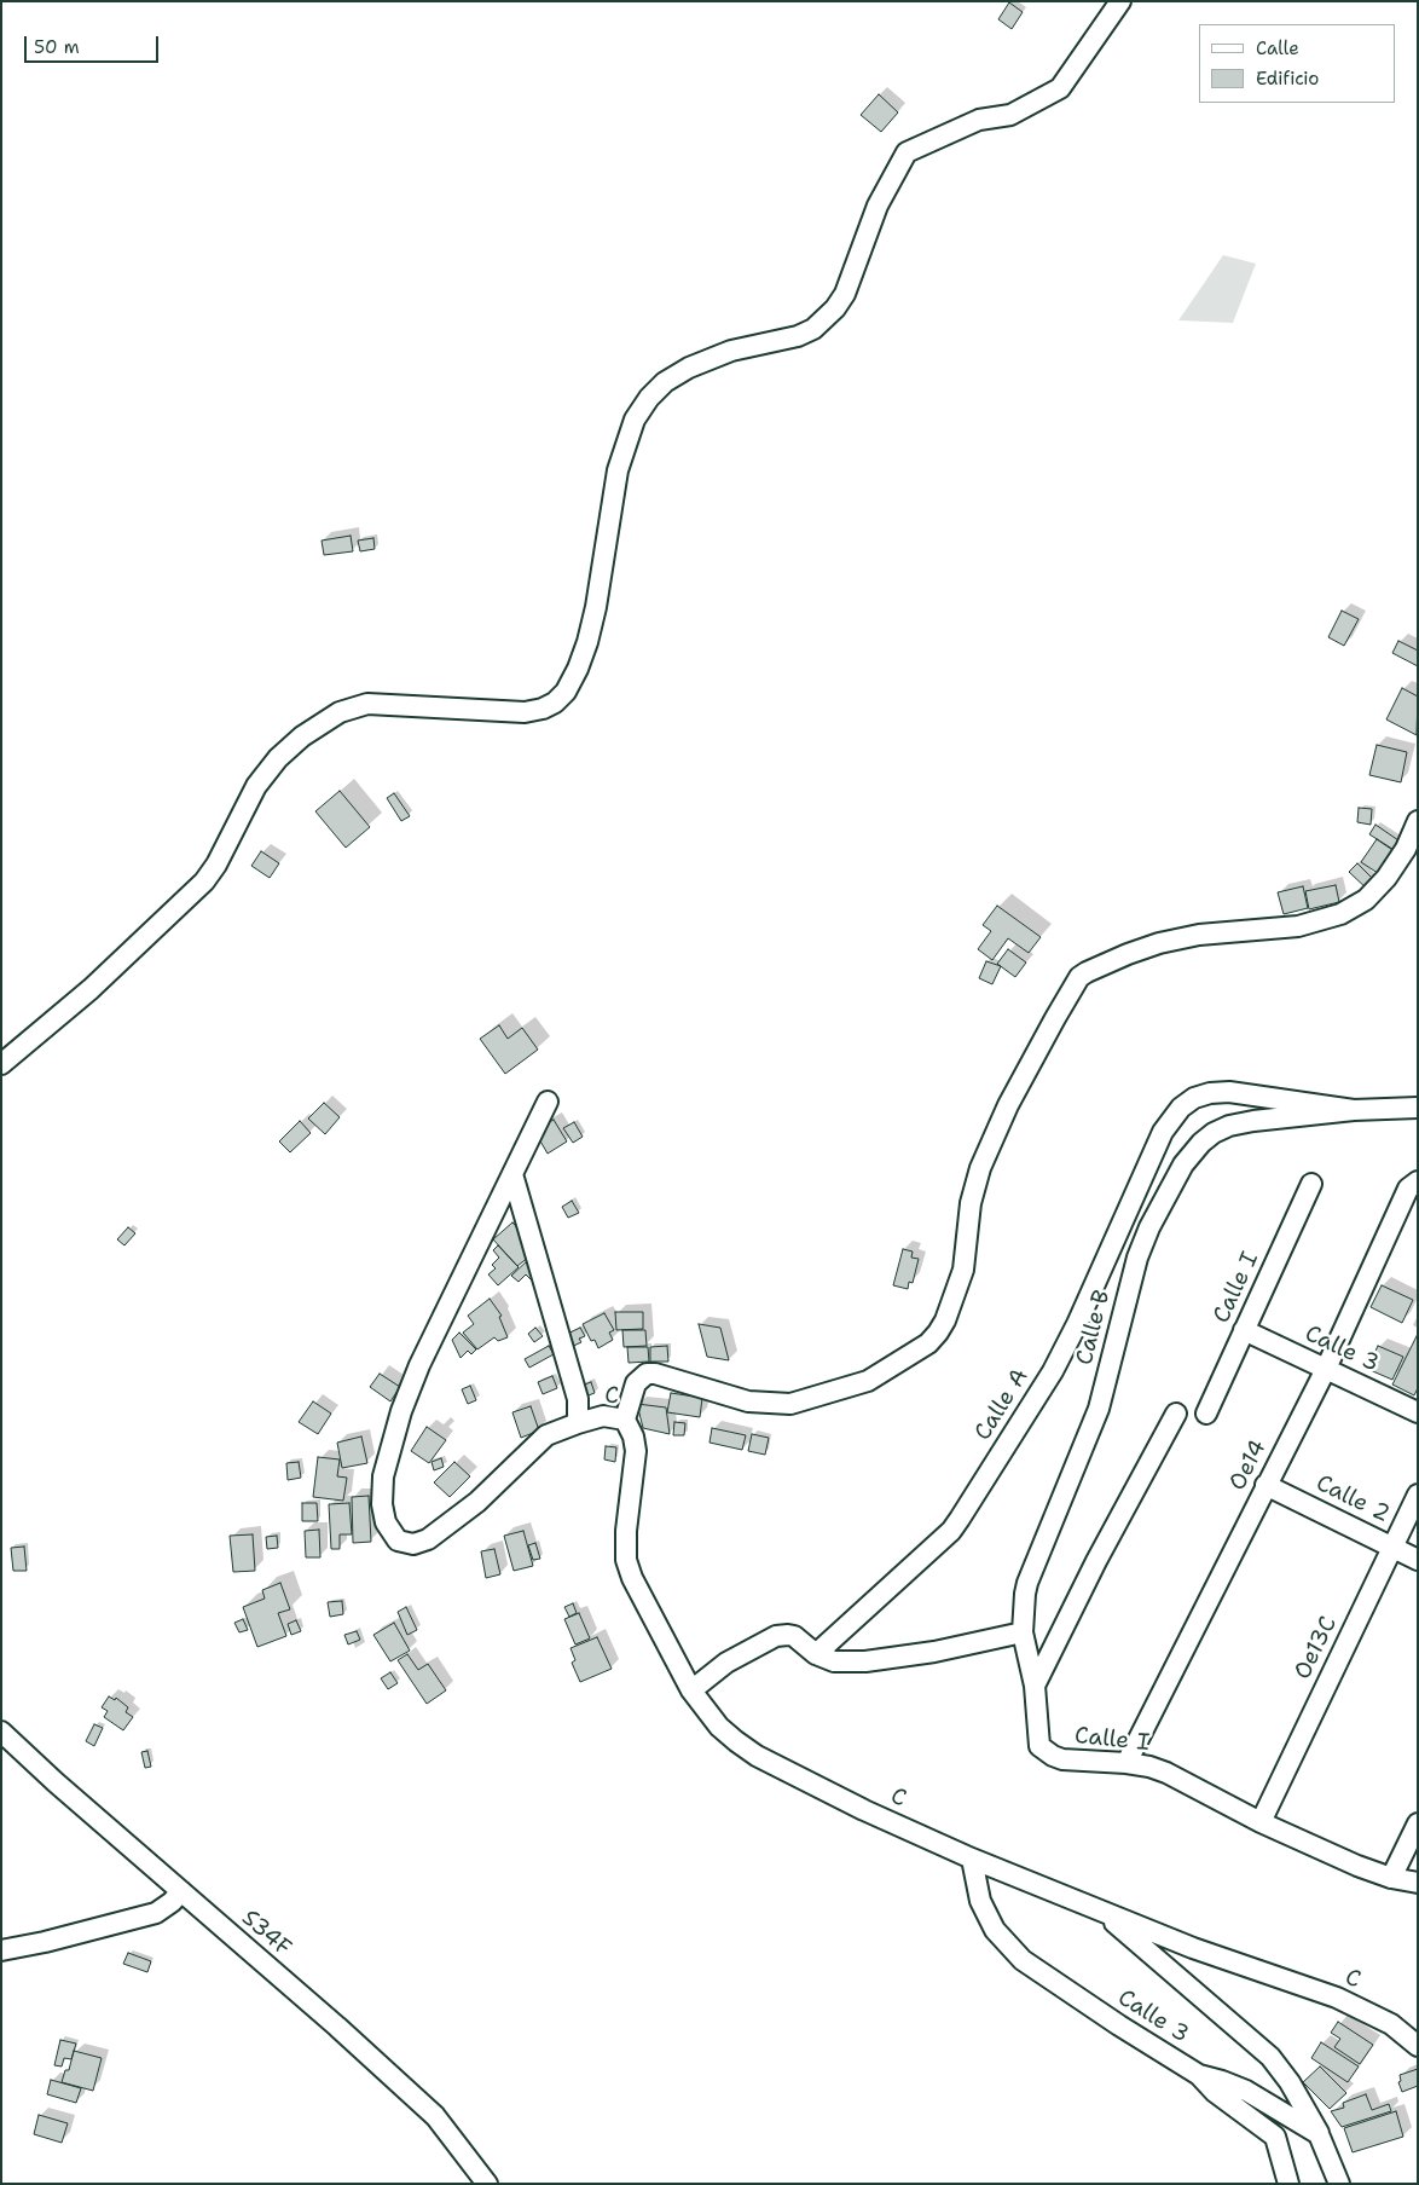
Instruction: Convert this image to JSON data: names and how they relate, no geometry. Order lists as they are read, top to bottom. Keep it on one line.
{"streets":{"street":["Calle I","Calle B","Calle 3","C","Calle A","Oe14","Calle 2","Oe13C","S34F"]},"crossings":[["Calle I","Calle B"],["Calle I","Calle 3"],["Calle I","Oe14"],["Calle I","Oe13C"],["Calle B","Calle A"],["Calle 3","C"],["Calle 3","Oe14"],["Oe14","Calle 2"],["Calle 2","Oe13C"]],"legend":["Calle","Edificio"],"scale_bar":"50 m"}
